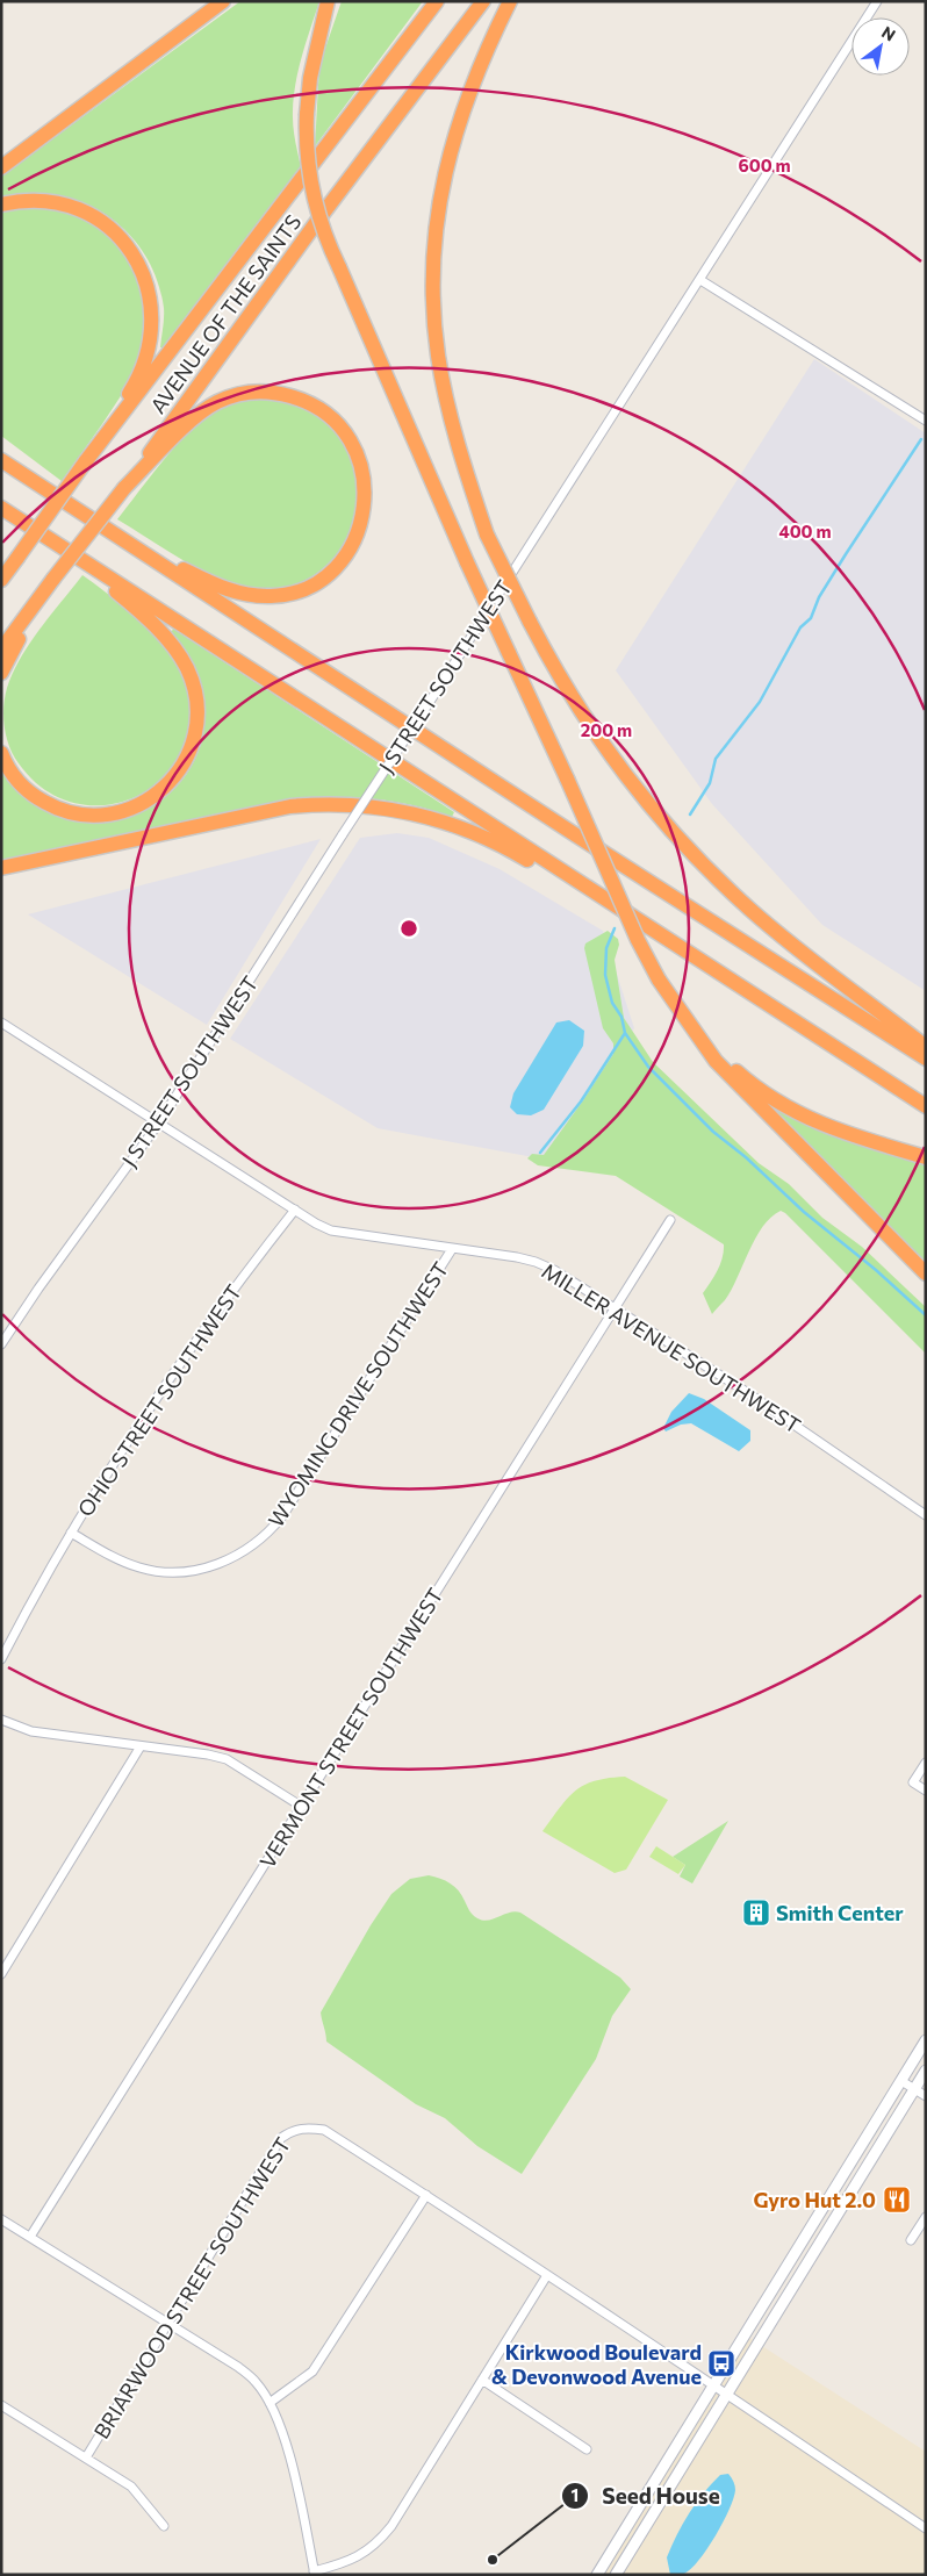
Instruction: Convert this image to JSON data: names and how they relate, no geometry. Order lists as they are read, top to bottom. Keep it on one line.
{"streets":{"highway":["AVENUE OF THE SAINTS"],"street":["J STREET SOUTHWEST","MILLER AVENUE SOUTHWEST","WYOMING DRIVE SOUTHWEST","OHIO STREET SOUTHWEST","VERMONT STREET SOUTHWEST","BRIARWOOD STREET SOUTHWEST"]},"crossings":[["J STREET SOUTHWEST","MILLER AVENUE SOUTHWEST"],["MILLER AVENUE SOUTHWEST","WYOMING DRIVE SOUTHWEST"],["MILLER AVENUE SOUTHWEST","OHIO STREET SOUTHWEST"],["MILLER AVENUE SOUTHWEST","VERMONT STREET SOUTHWEST"],["WYOMING DRIVE SOUTHWEST","OHIO STREET SOUTHWEST"]],"places":{"building":["Smith Center"],"restaurant":["Gyro Hut 2.0"],"bus stop":["Kirkwood Boulevard & Devonwood Avenue"],"other":["Seed House"]},"north":"top right","rings":["600 m","400 m","200 m"]}
